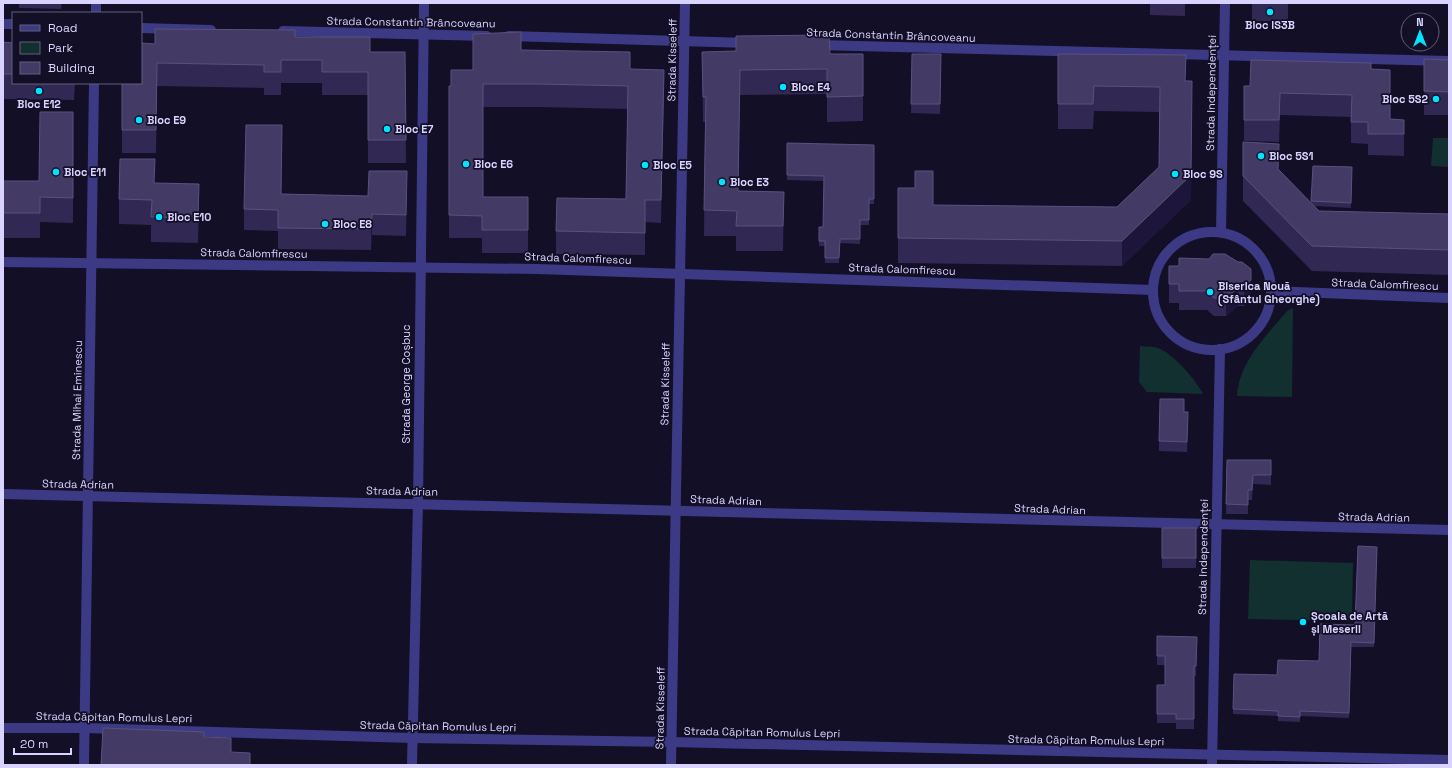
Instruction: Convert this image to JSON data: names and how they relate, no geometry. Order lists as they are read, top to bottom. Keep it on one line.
{"streets":{"street":["Strada Constantin Brâncoveanu","Strada Kisseleff","Strada Independenței","Strada Calomfirescu","Strada George Coșbuc","Strada Mihai Eminescu","Strada Adrian","Strada Căpitan Romulus Lepri"]},"crossings":[["Strada Constantin Brâncoveanu","Strada Kisseleff"],["Strada Constantin Brâncoveanu","Strada Independenței"],["Strada Constantin Brâncoveanu","Strada George Coșbuc"],["Strada Kisseleff","Strada Calomfirescu"],["Strada Kisseleff","Strada Adrian"],["Strada Kisseleff","Strada Căpitan Romulus Lepri"],["Strada Independenței","Strada Calomfirescu"],["Strada Independenței","Strada Adrian"],["Strada Independenței","Strada Căpitan Romulus Lepri"],["Strada Calomfirescu","Strada George Coșbuc"],["Strada Calomfirescu","Strada Mihai Eminescu"],["Strada George Coșbuc","Strada Adrian"],["Strada George Coșbuc","Strada Căpitan Romulus Lepri"],["Strada Mihai Eminescu","Strada Adrian"],["Strada Mihai Eminescu","Strada Căpitan Romulus Lepri"]],"places":["Bloc IS3B","Bloc E4","Bloc E12","Bloc 5S2","Bloc E9","Bloc E7","Bloc 5S1","Bloc E6","Bloc E5","Bloc E11","Bloc 9S","Bloc E3","Bloc E10","Bloc E8","Biserica Nouă (Sfântul Gheorghe)","Școala de Artă și Meserii"],"legend":["Road","Park","Building"],"scale_bar":"20 m","north":"top"}
